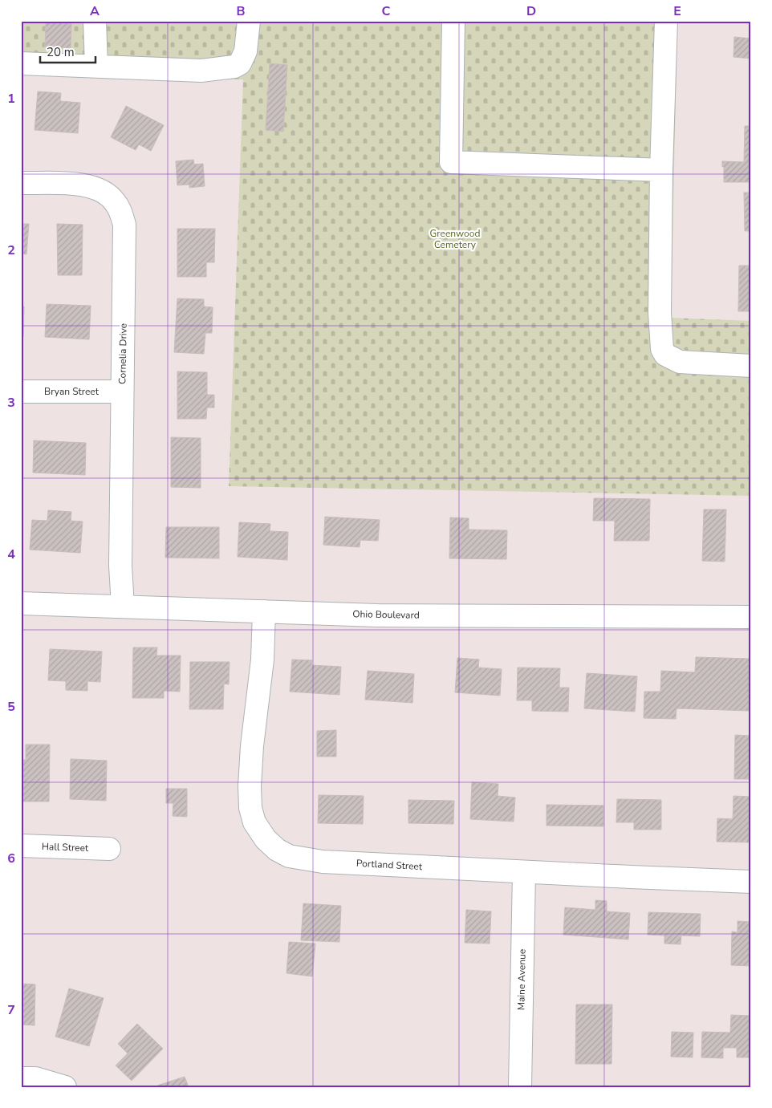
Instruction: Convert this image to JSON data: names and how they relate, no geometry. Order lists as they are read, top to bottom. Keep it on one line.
{"streets":{"street":["Cornelia Drive","Bryan Street","Ohio Boulevard","Hall Street","Portland Street","Maine Avenue"]},"crossings":[["Cornelia Drive","Bryan Street"],["Cornelia Drive","Ohio Boulevard"],["Ohio Boulevard","Portland Street"],["Portland Street","Maine Avenue"]],"parks":["Greenwood Cemetery"],"scale_bar":"20 m","grid":{"columns":["A","B","C","D","E"],"rows":["1","2","3","4","5","6","7"]}}
